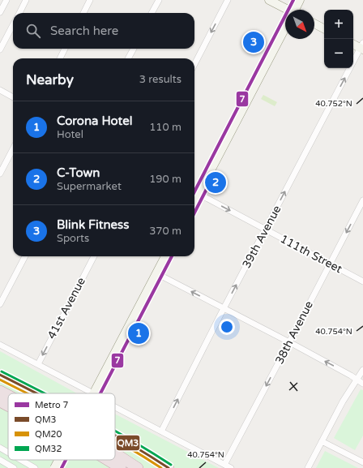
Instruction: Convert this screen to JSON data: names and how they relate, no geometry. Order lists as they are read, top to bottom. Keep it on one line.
{"streets":{"street":["39th Avenue","111th Street","41st Avenue","38th Avenue"]},"crossings":[["39th Avenue","111th Street"],["111th Street","38th Avenue"]],"one_way":["39th Avenue","111th Street","41st Avenue","38th Avenue"],"lines":["metro line 7","transit line QM32","transit line QM3","transit line QM20"],"legend":["Metro 7","QM3","QM20","QM32"],"north":"bottom right","page":{"map_buttons":["+","−"],"search":"Search here","pins":["3","2","1"],"heading":["Nearby","3 results"],"list":[{"mark":"1","name":"Corona Hotel","note":"Hotel","value":"110 m"},{"mark":"2","name":"C-Town","note":"Supermarket","value":"190 m"},{"mark":"3","name":"Blink Fitness","note":"Sports","value":"370 m"}]},"coordinates":["40.752°N","40.754°N"]}
